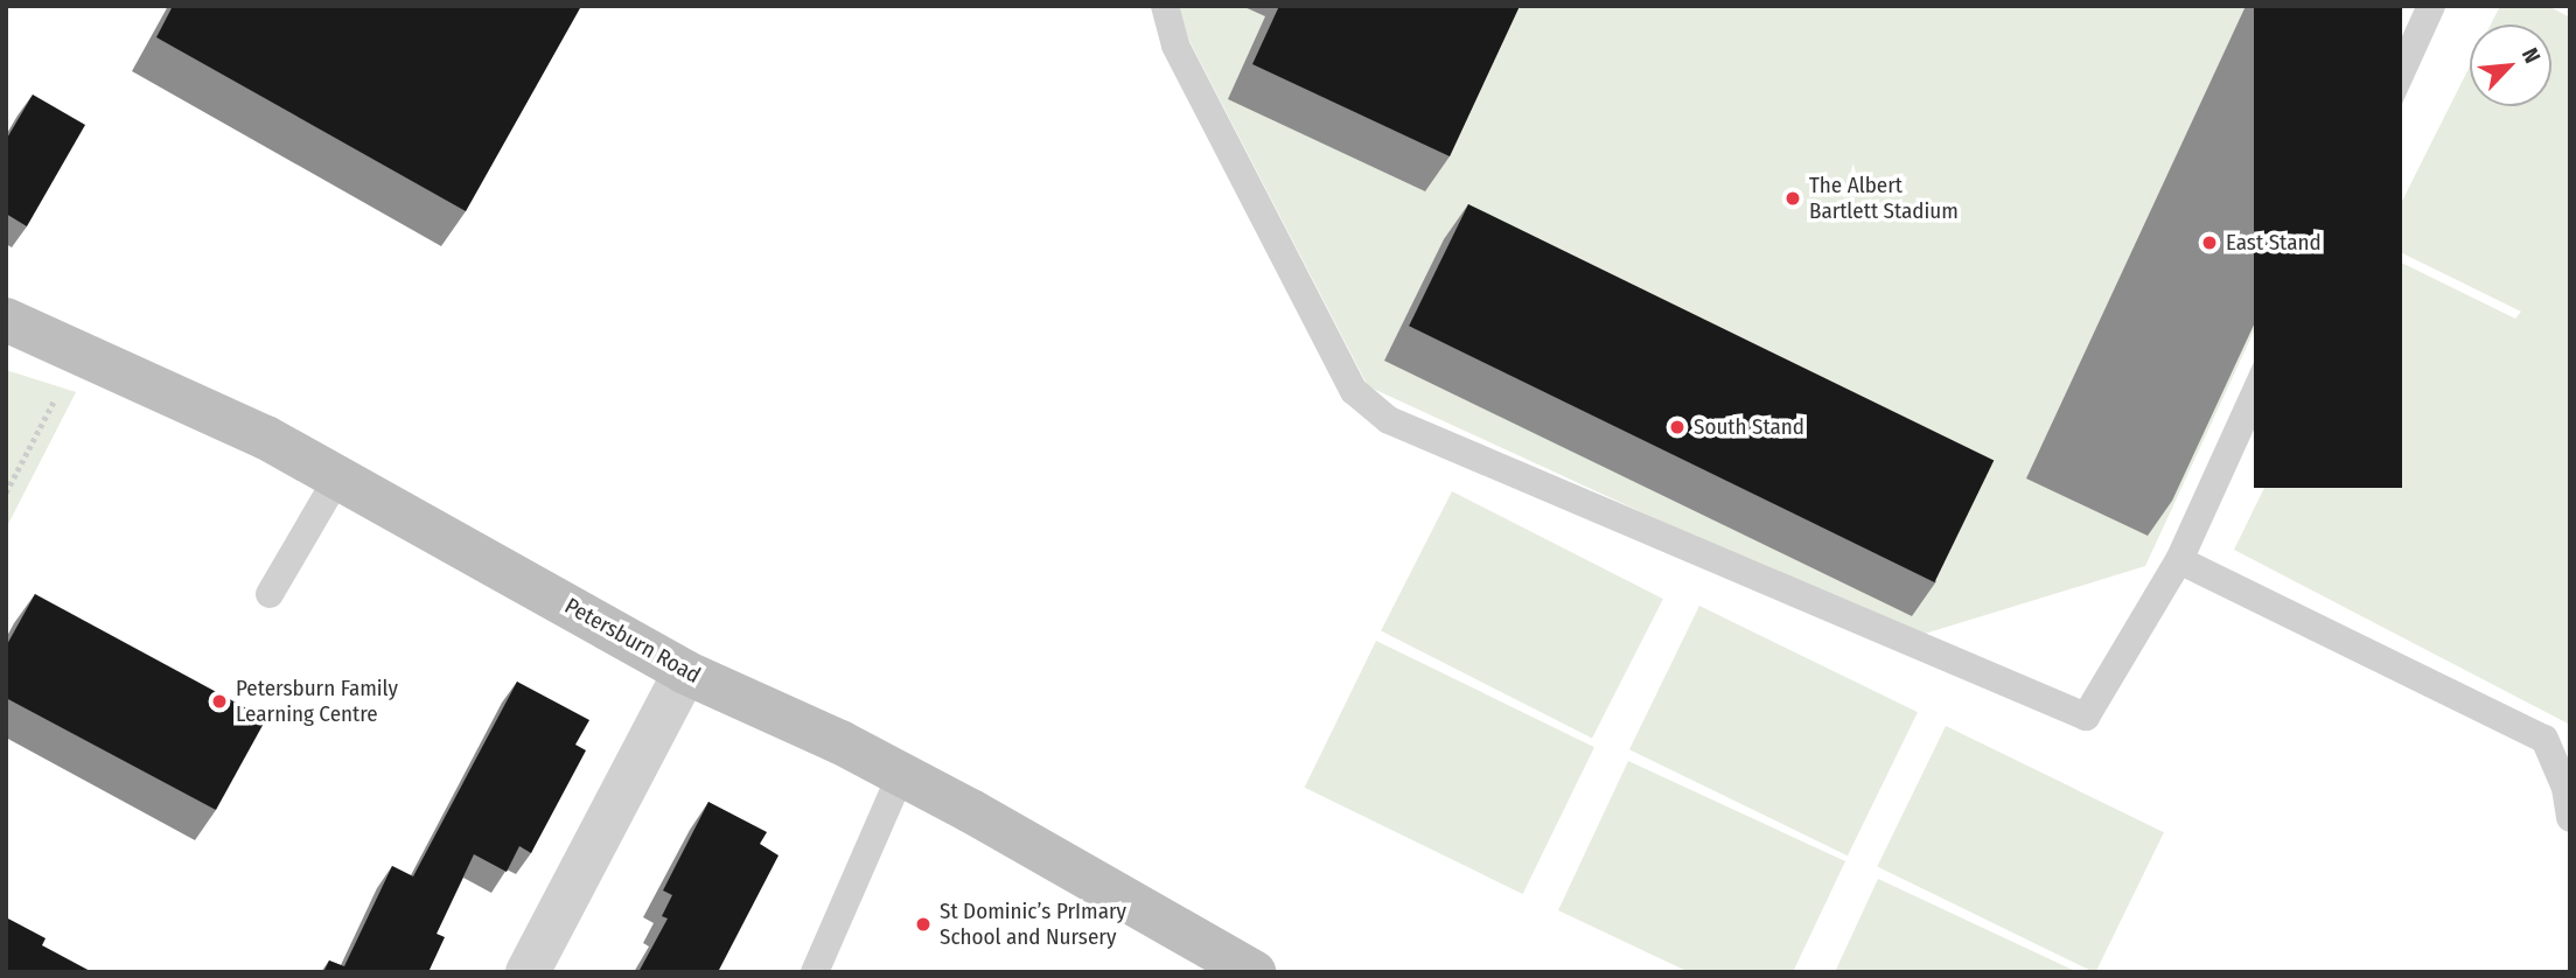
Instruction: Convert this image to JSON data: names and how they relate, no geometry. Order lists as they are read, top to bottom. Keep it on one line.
{"streets":{"main road":["Petersburn Road"]},"places":["The Albert Bartlett Stadium","East Stand","South Stand","Petersburn Family Learning Centre","St Dominic’s PrImary School and Nursery"],"north":"top right"}
